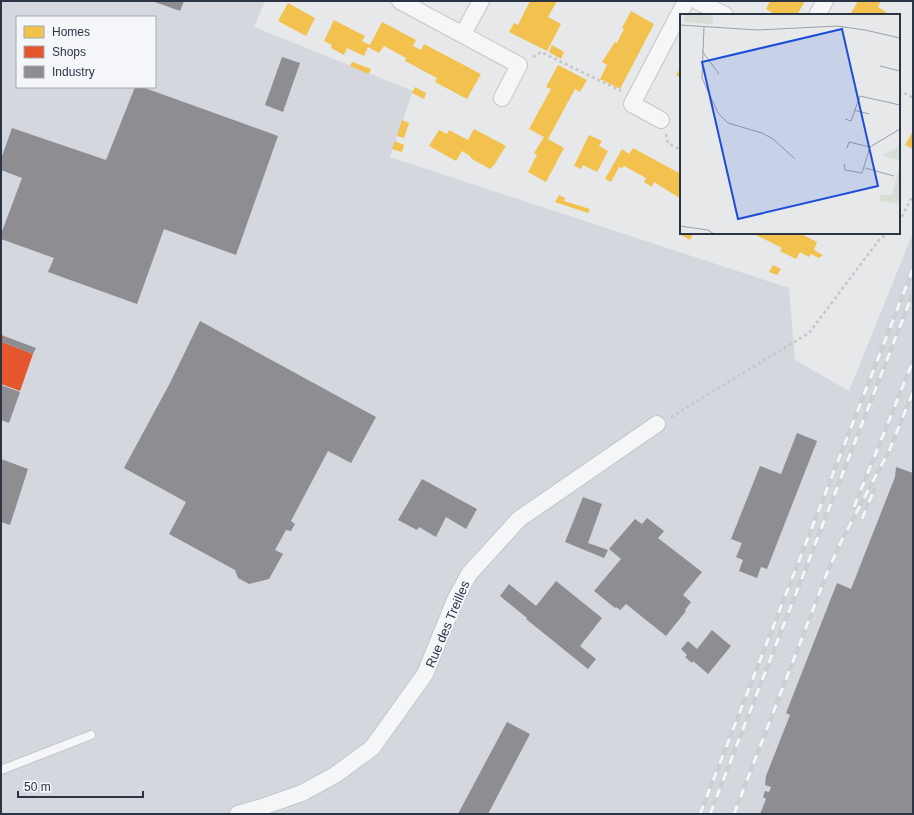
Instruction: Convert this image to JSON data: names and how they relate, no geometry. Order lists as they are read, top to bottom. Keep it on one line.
{"streets":{"street":["Rue des Treilles"]},"legend":["Homes","Shops","Industry"],"scale_bar":"50 m"}
